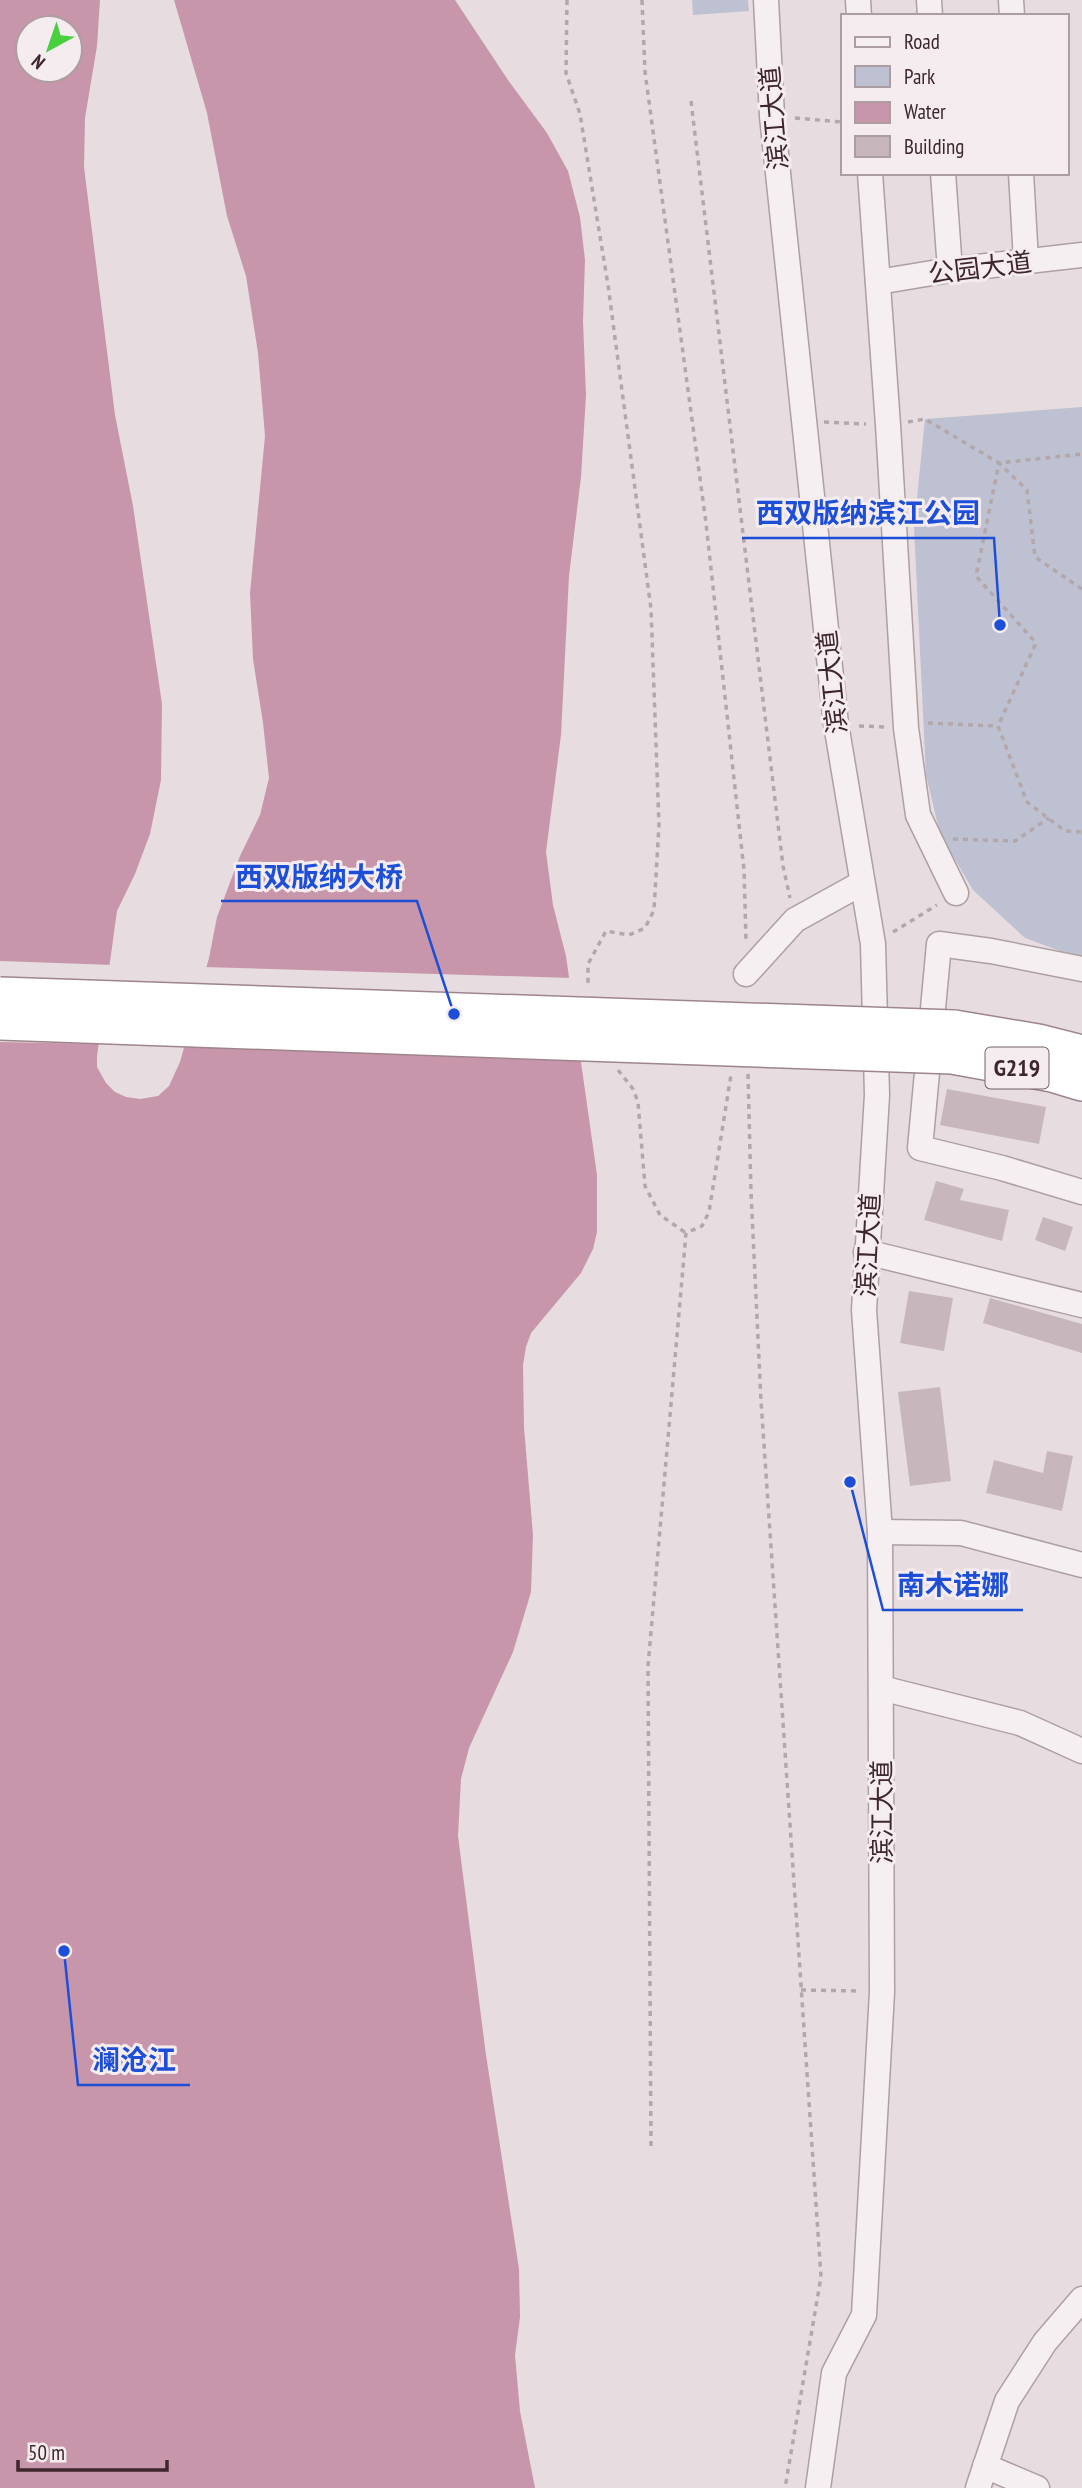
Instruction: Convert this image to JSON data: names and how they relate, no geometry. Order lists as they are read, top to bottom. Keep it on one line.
{"streets":{"highway":["G219"],"street":["滨江大道","公园大道"]},"places":["西双版纳滨江公园","西双版纳大桥","南木诺娜","澜沧江"],"legend":["Road","Park","Water","Building"],"scale_bar":"50 m","north":"bottom left"}
